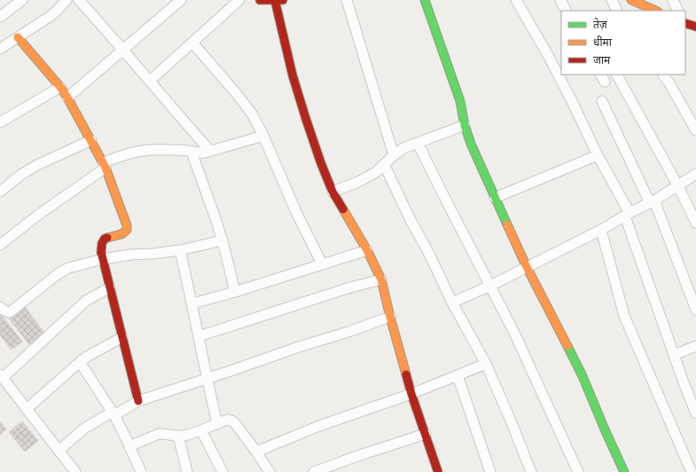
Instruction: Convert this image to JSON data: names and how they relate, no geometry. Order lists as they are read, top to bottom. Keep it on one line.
{"legend":["तेज़","धीमा","जाम"]}
